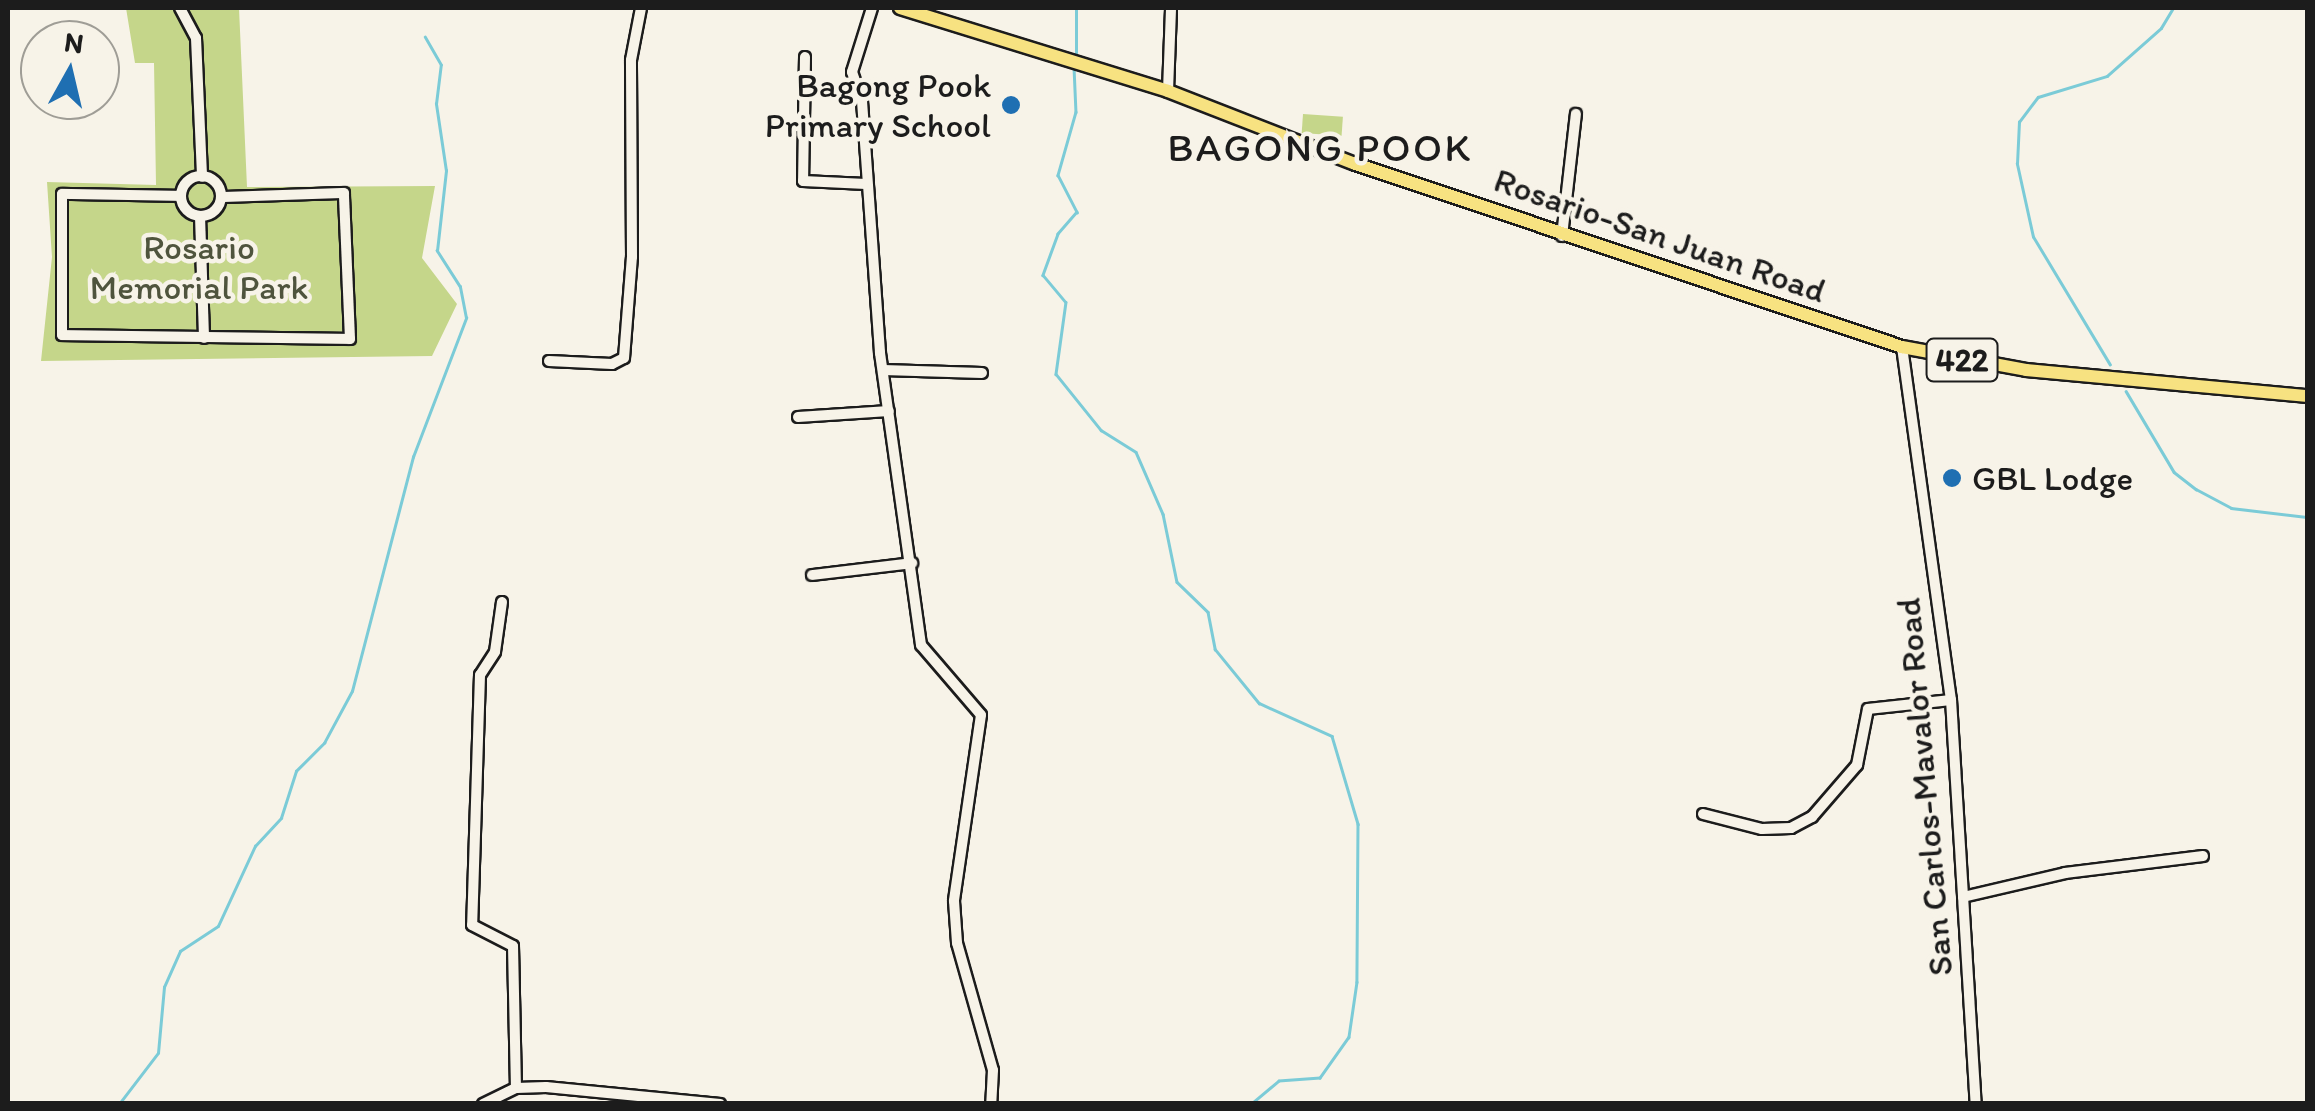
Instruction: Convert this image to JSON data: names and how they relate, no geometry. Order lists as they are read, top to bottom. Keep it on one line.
{"streets":{"main road":["Rosario-San Juan Road","422"],"street":["San Carlos-Mavalor Road"]},"crossings":[["Rosario-San Juan Road","San Carlos-Mavalor Road"]],"districts":["BAGONG POOK"],"parks":["Rosario Memorial Park"],"places":["Bagong Pook Primary School","GBL Lodge"],"north":"top"}
